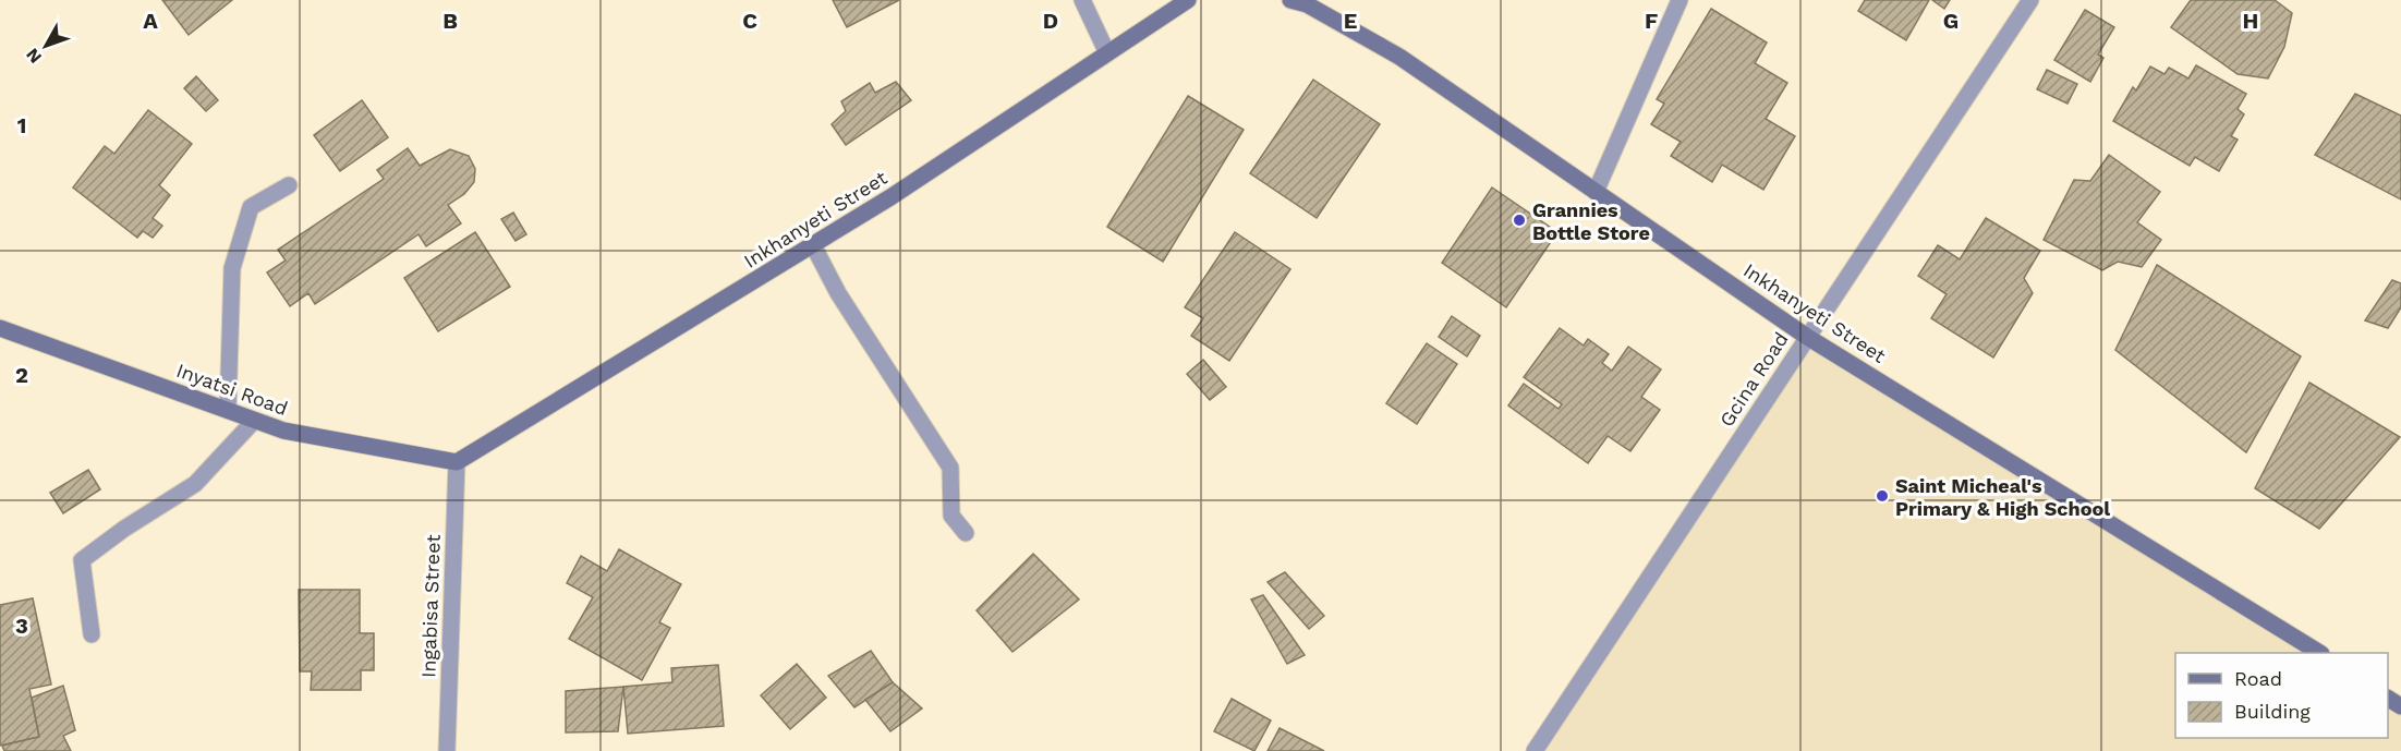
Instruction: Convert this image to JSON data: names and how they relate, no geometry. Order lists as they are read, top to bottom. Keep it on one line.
{"streets":{"street":["Inkhanyeti Street","Gcina Road","Inyatsi Road","Ingabisa Street"]},"crossings":[["Inkhanyeti Street","Gcina Road"],["Inkhanyeti Street","Inyatsi Road"],["Inkhanyeti Street","Ingabisa Street"],["Inyatsi Road","Ingabisa Street"]],"places":["Grannies Bottle Store","Saint Micheal's Primary & High School"],"legend":["Road","Building"],"north":"bottom left","grid":{"columns":["A","B","C","D","E","F","G","H"],"rows":["1","2","3"]}}
